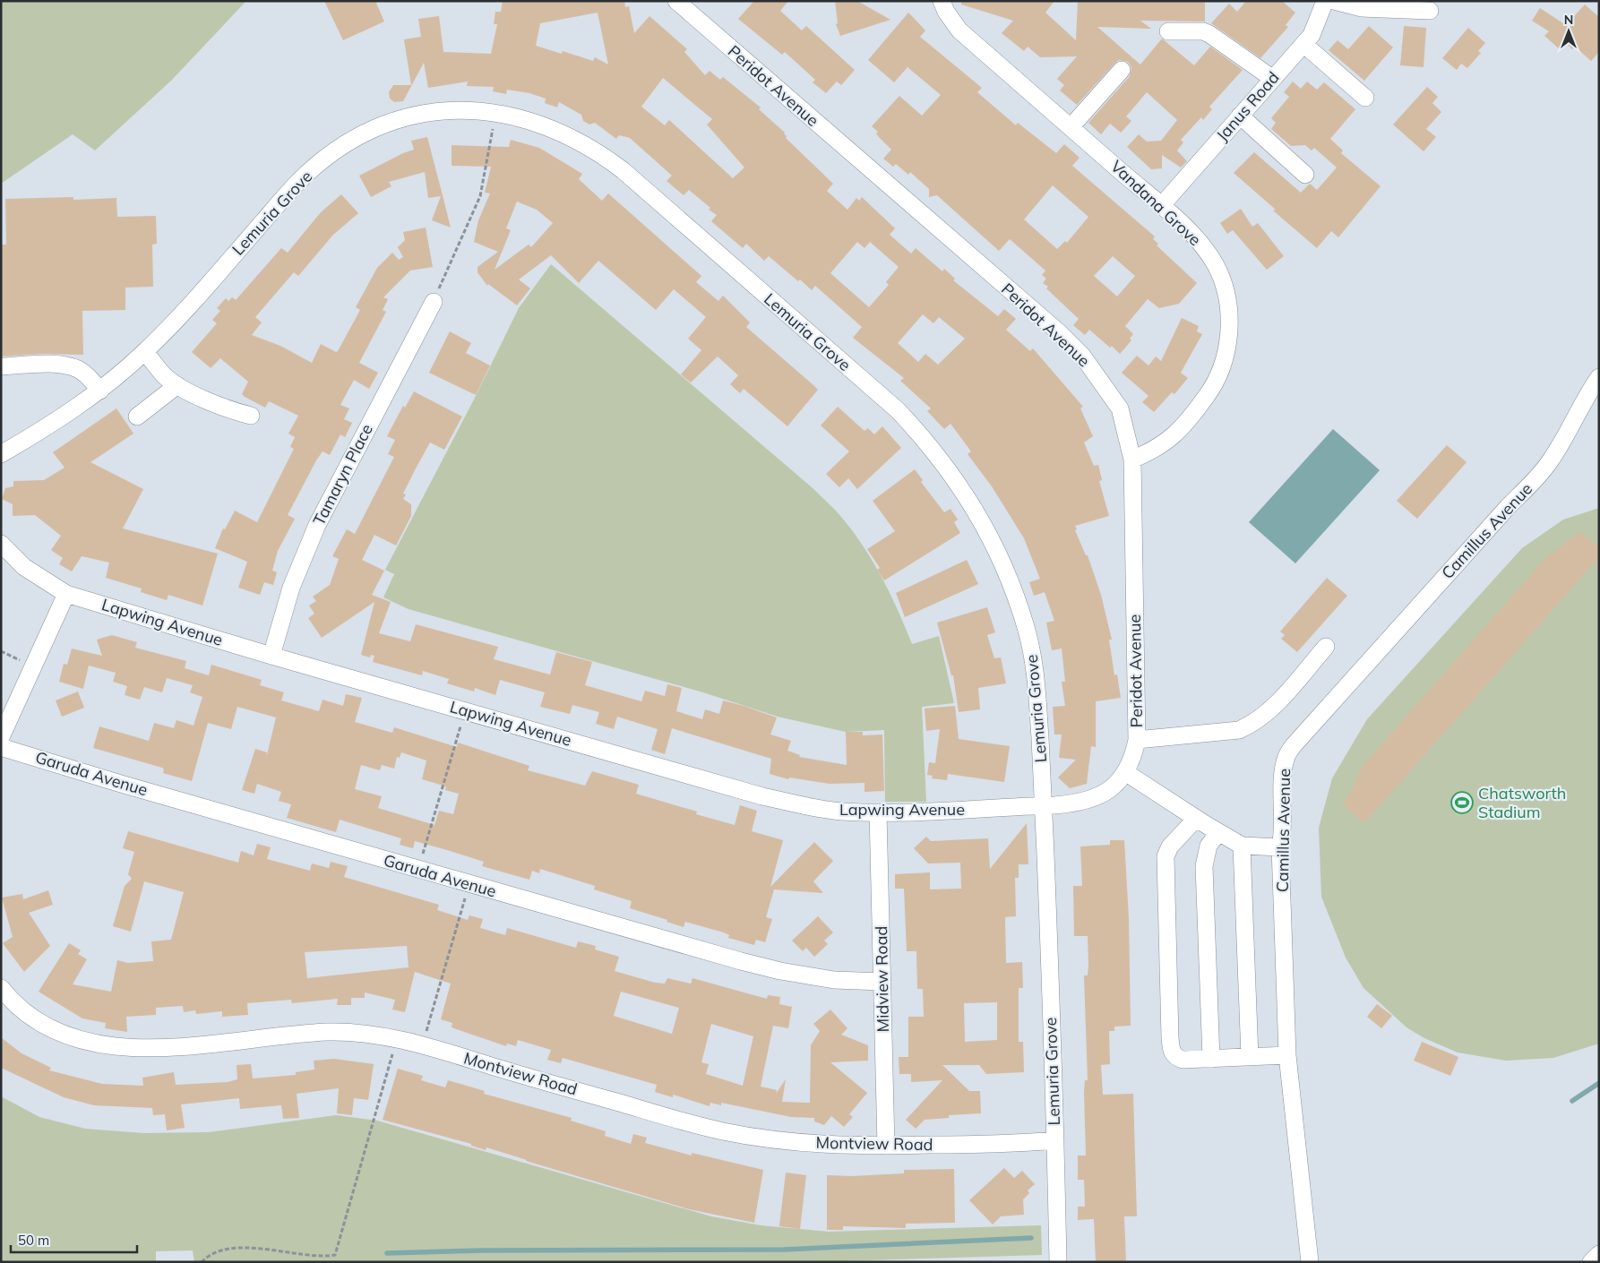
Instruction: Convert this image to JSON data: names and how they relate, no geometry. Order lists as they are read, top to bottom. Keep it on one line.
{"streets":{"street":["Peridot Avenue","Janus Road","Vandana Grove","Lemuria Grove","Tamaryn Place","Camillus Avenue","Lapwing Avenue","Garuda Avenue","Midview Road","Montview Road"]},"crossings":[["Peridot Avenue","Vandana Grove"],["Peridot Avenue","Lemuria Grove"],["Peridot Avenue","Lapwing Avenue"],["Janus Road","Vandana Grove"],["Lemuria Grove","Lapwing Avenue"],["Lemuria Grove","Montview Road"],["Tamaryn Place","Lapwing Avenue"],["Lapwing Avenue","Midview Road"],["Garuda Avenue","Midview Road"],["Midview Road","Montview Road"]],"places":{"sports":["Chatsworth Stadium"]},"scale_bar":"50 m","north":"top"}
